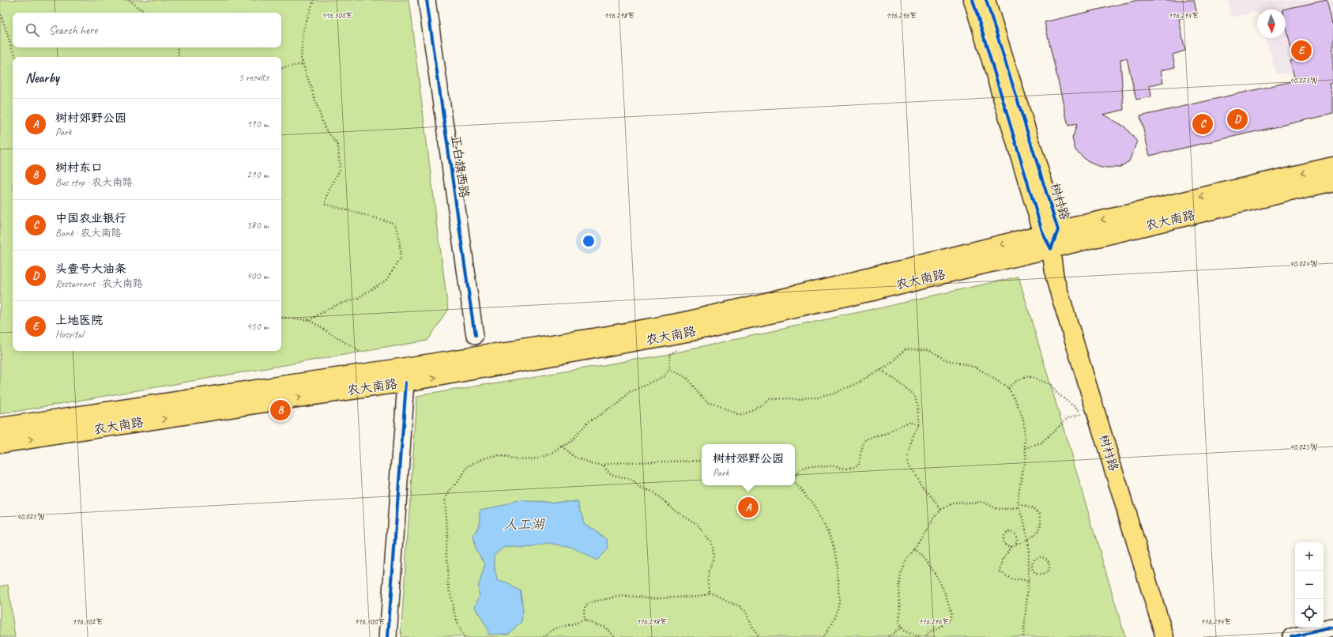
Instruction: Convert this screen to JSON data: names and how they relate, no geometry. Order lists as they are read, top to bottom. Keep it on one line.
{"streets":{"main road":["树村路","农大南路"],"street":["正白旗西路"]},"crossings":[["树村路","农大南路"]],"water":["人工湖"],"north":"bottom","page":{"search":"Search here","pins":["E","D","C","B","A"],"heading":["Nearby","5 results"],"list":[{"mark":"A","name":"树村郊野公园","note":"Park","value":"190 m"},{"mark":"B","name":"树村东口","note":"Bus stop · 农大南路","value":"210 m"},{"mark":"C","name":"中国农业银行","note":"Bank · 农大南路","value":"380 m"},{"mark":"D","name":"头壹号大油条","note":"Restaurant · 农大南路","value":"400 m"},{"mark":"E","name":"上地医院","note":"Hospital","value":"450 m"}],"popup":["树村郊野公园","Park"],"map_buttons":["+","−"]},"coordinates":["116.300°E","116.298°E","116.296°E","116.294°E","40.023°N","40.024°N","40.025°N","116.302°E"]}
